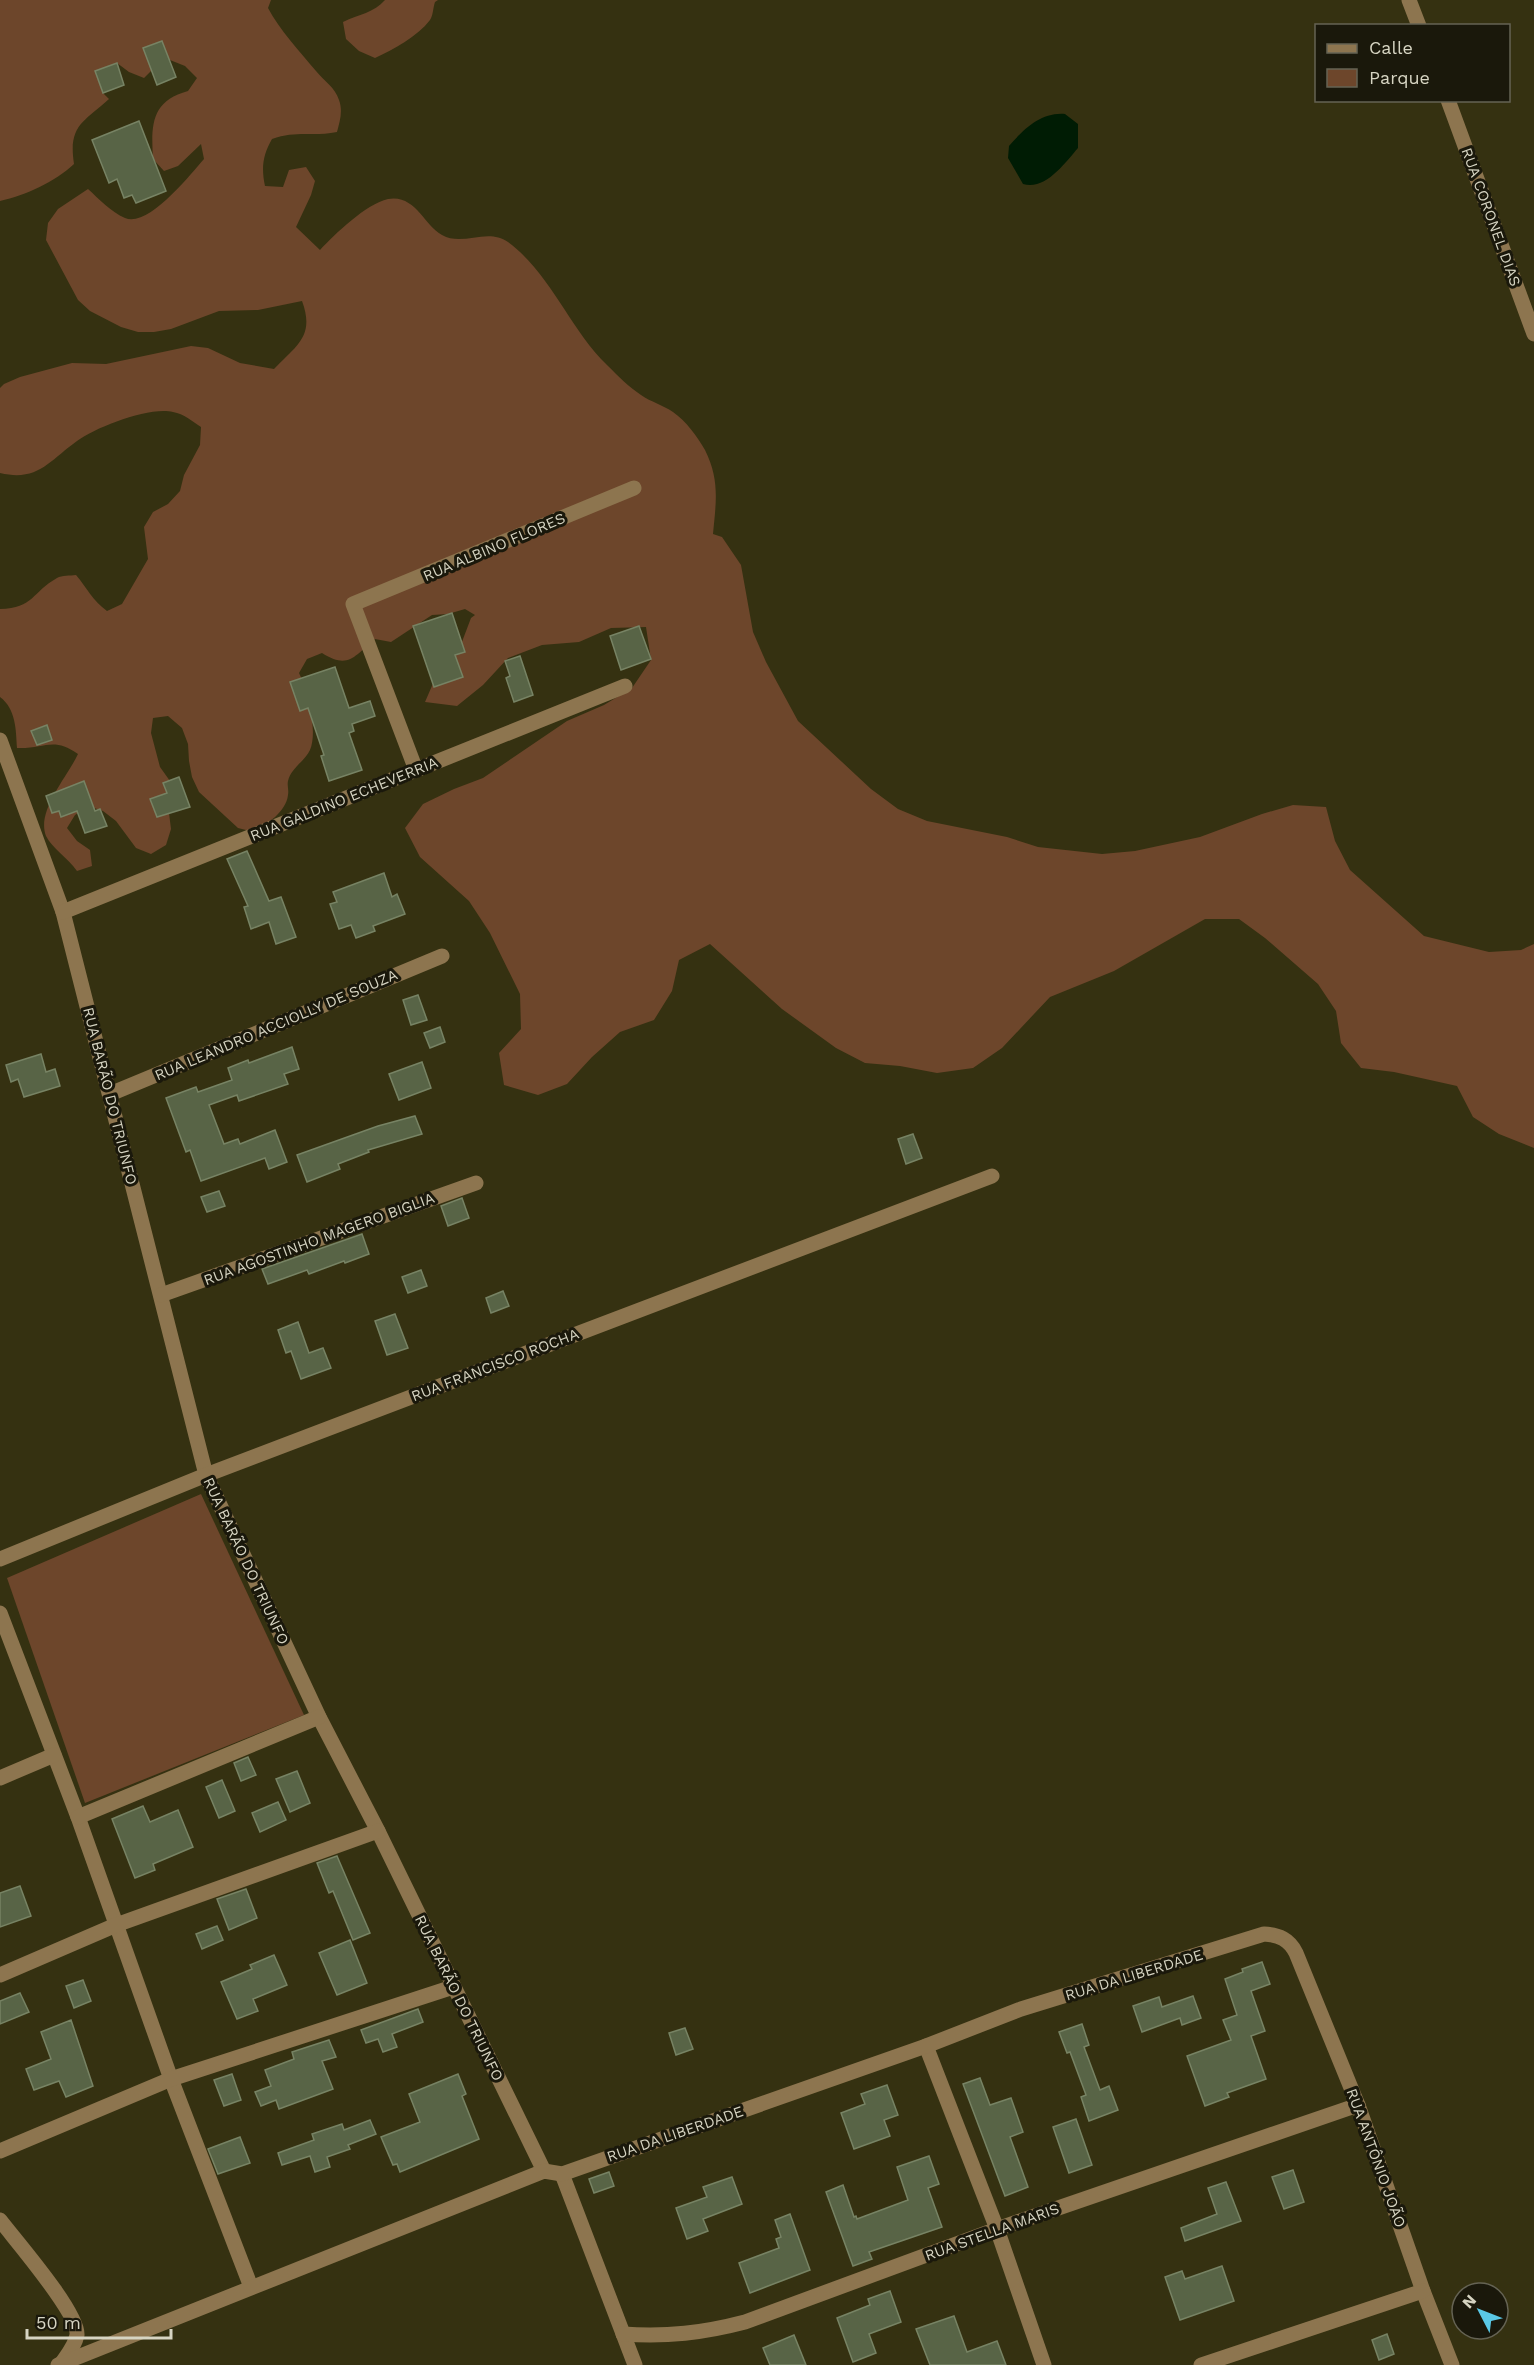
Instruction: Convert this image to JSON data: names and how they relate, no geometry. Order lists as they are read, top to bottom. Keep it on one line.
{"streets":{"street":["RUA CORONEL DIAS","RUA ALBINO FLORES","RUA GALDINO ECHEVERRIA","RUA LEANDRO ACCIOLLY DE SOUZA","RUA BARÃO DO TRIUNFO","RUA AGOSTINHO MAGERO BIGLIA","RUA FRANCISCO ROCHA","RUA DA LIBERDADE","RUA ANTÔNIO JOÃO","RUA STELLA MARIS"]},"crossings":[["RUA ALBINO FLORES","RUA GALDINO ECHEVERRIA"],["RUA GALDINO ECHEVERRIA","RUA BARÃO DO TRIUNFO"],["RUA LEANDRO ACCIOLLY DE SOUZA","RUA BARÃO DO TRIUNFO"],["RUA BARÃO DO TRIUNFO","RUA AGOSTINHO MAGERO BIGLIA"],["RUA BARÃO DO TRIUNFO","RUA FRANCISCO ROCHA"],["RUA BARÃO DO TRIUNFO","RUA DA LIBERDADE"],["RUA DA LIBERDADE","RUA ANTÔNIO JOÃO"],["RUA ANTÔNIO JOÃO","RUA STELLA MARIS"]],"legend":["Calle","Parque"],"scale_bar":"50 m","north":"top left"}
